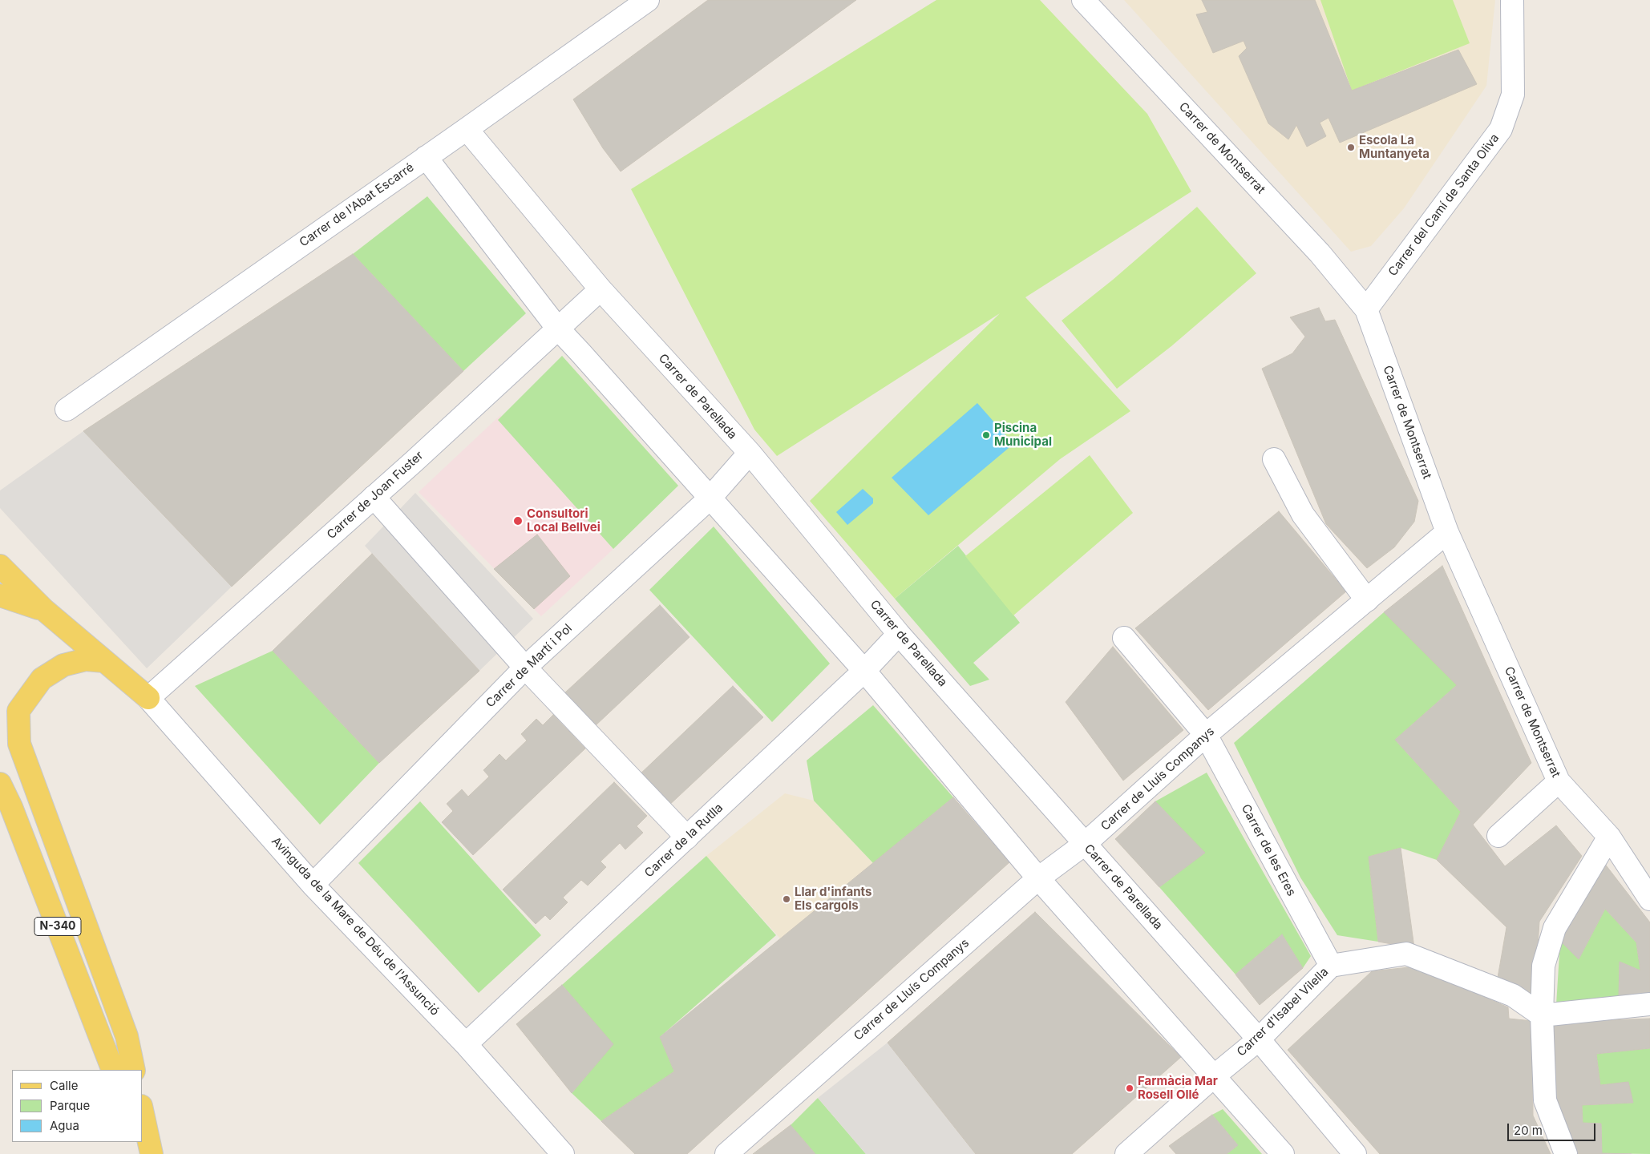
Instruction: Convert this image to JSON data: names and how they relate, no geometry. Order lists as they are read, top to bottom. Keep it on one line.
{"streets":{"main road":["N-340"],"street":["Carrer de Montserrat","Carrer de l'Abat Escarré","Carrer del Camí de Santa Oliva","Carrer de Parellada","Carrer de Joan Fuster","Carrer de Martí i Pol","Carrer de Lluís Companys","Carrer de la Rutlla","Carrer de les Eres","Avinguda de la Mare de Déu de l'Assunció","Carrer d'Isabel Vilella"]},"crossings":[["Carrer de Montserrat","Carrer del Camí de Santa Oliva"],["Carrer de Montserrat","Carrer de Lluís Companys"],["Carrer de l'Abat Escarré","Carrer de Parellada"],["Carrer de Parellada","Carrer de Joan Fuster"],["Carrer de Parellada","Carrer de Martí i Pol"],["Carrer de Parellada","Carrer de Lluís Companys"],["Carrer de Parellada","Carrer de la Rutlla"],["Carrer de Parellada","Carrer d'Isabel Vilella"],["Carrer de Joan Fuster","Avinguda de la Mare de Déu de l'Assunció"],["Carrer de Martí i Pol","Avinguda de la Mare de Déu de l'Assunció"],["Carrer de Lluís Companys","Carrer de les Eres"],["Carrer de la Rutlla","Avinguda de la Mare de Déu de l'Assunció"],["Carrer de les Eres","Carrer d'Isabel Vilella"]],"places":["Escola La Muntanyeta","Piscina Municipal","Consultori Local Bellvei","Llar d'infants Els cargols","Farmàcia Mar Rosell Ollé"],"legend":["Calle","Parque","Agua"],"scale_bar":"20 m"}
